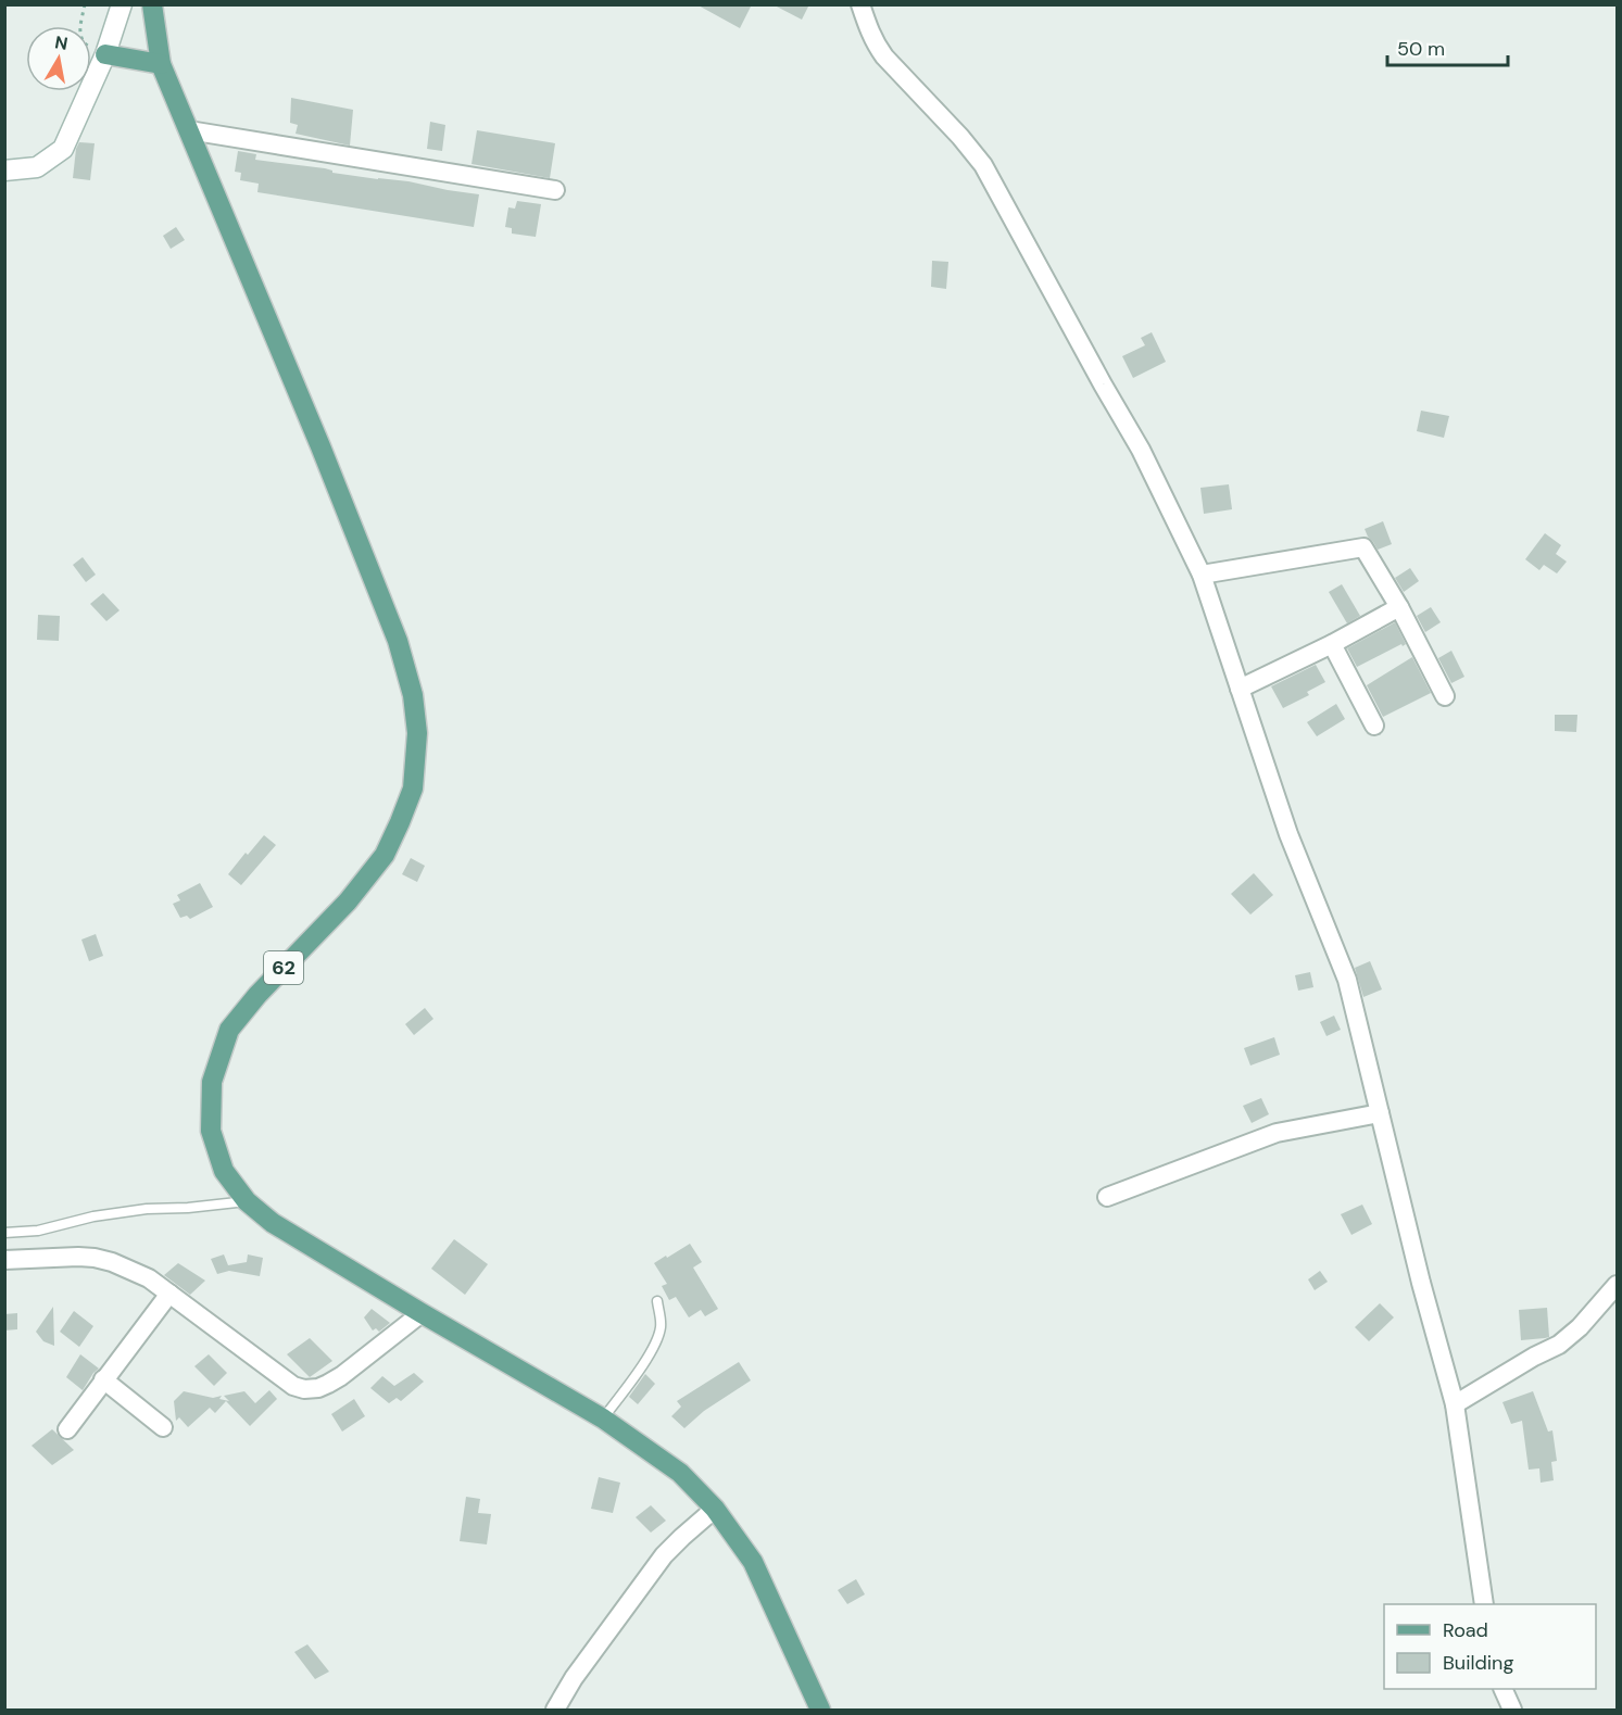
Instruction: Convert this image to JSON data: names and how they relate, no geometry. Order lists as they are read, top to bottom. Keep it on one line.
{"streets":{"main road":["62"]},"legend":["Road","Building"],"scale_bar":"50 m","north":"top"}
